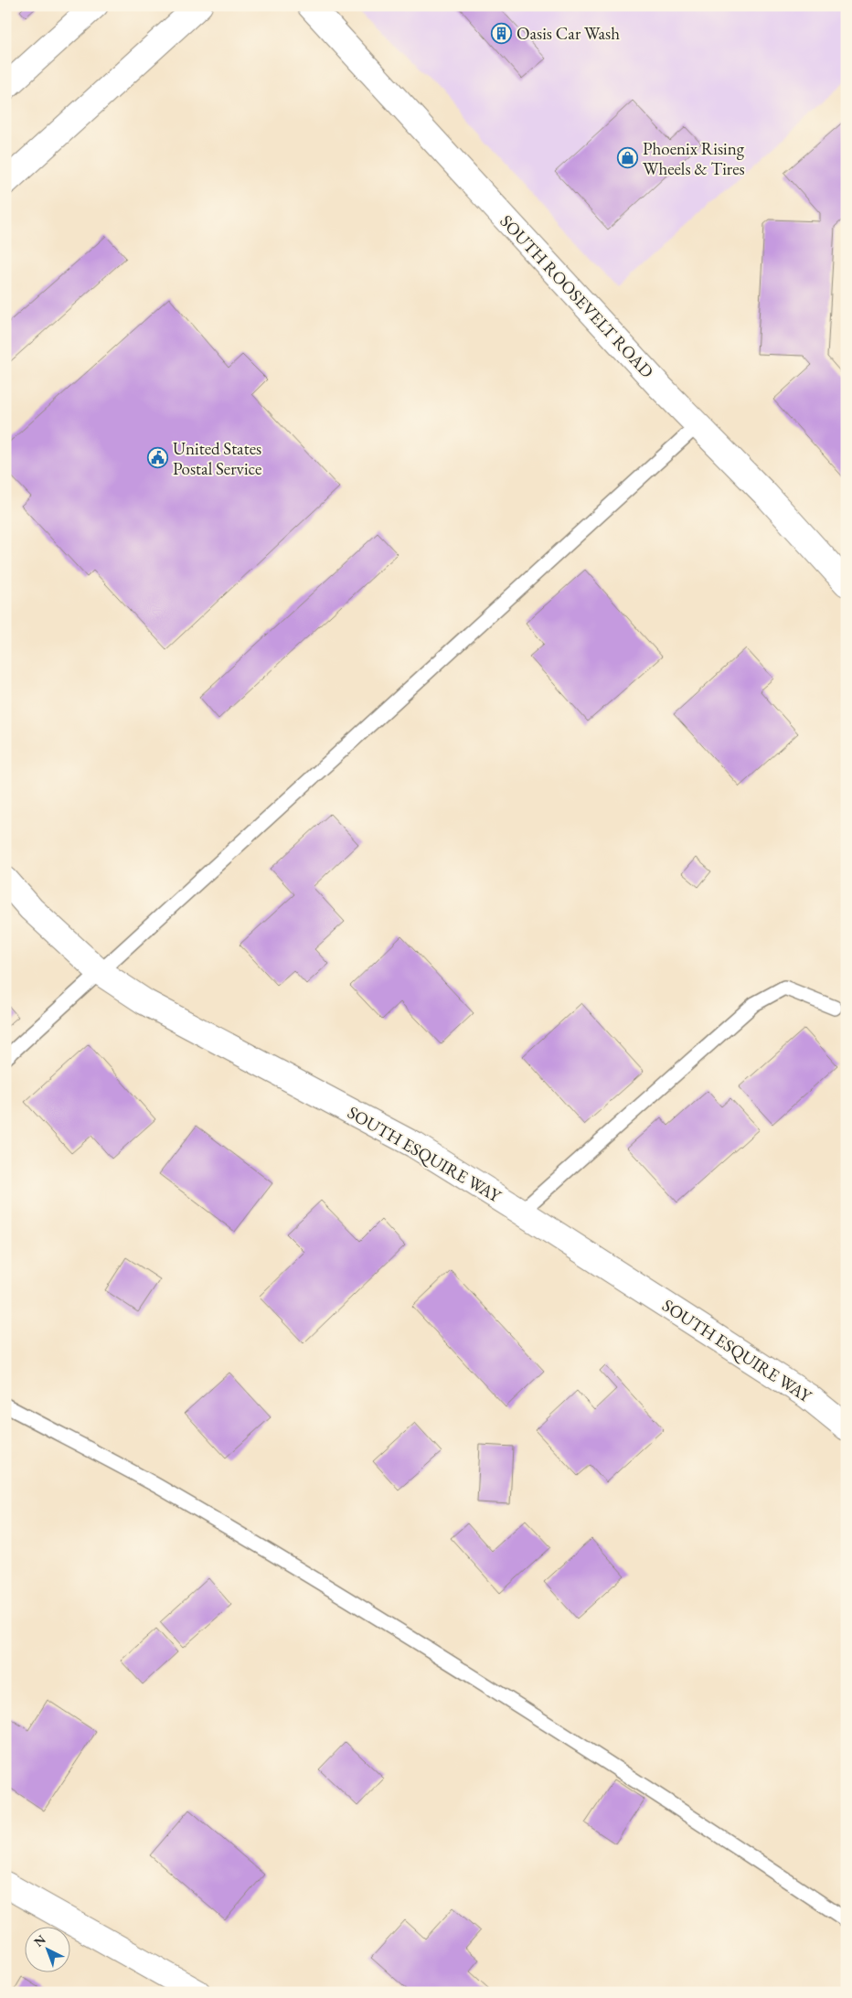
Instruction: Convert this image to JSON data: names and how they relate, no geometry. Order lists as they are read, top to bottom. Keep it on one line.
{"streets":{"street":["SOUTH ROOSEVELT ROAD","SOUTH ESQUIRE WAY"]},"places":{"building":["Oasis Car Wash"],"shop":["Phoenix Rising Wheels & Tires"],"public building":["United States Postal Service"]},"north":"top left"}
